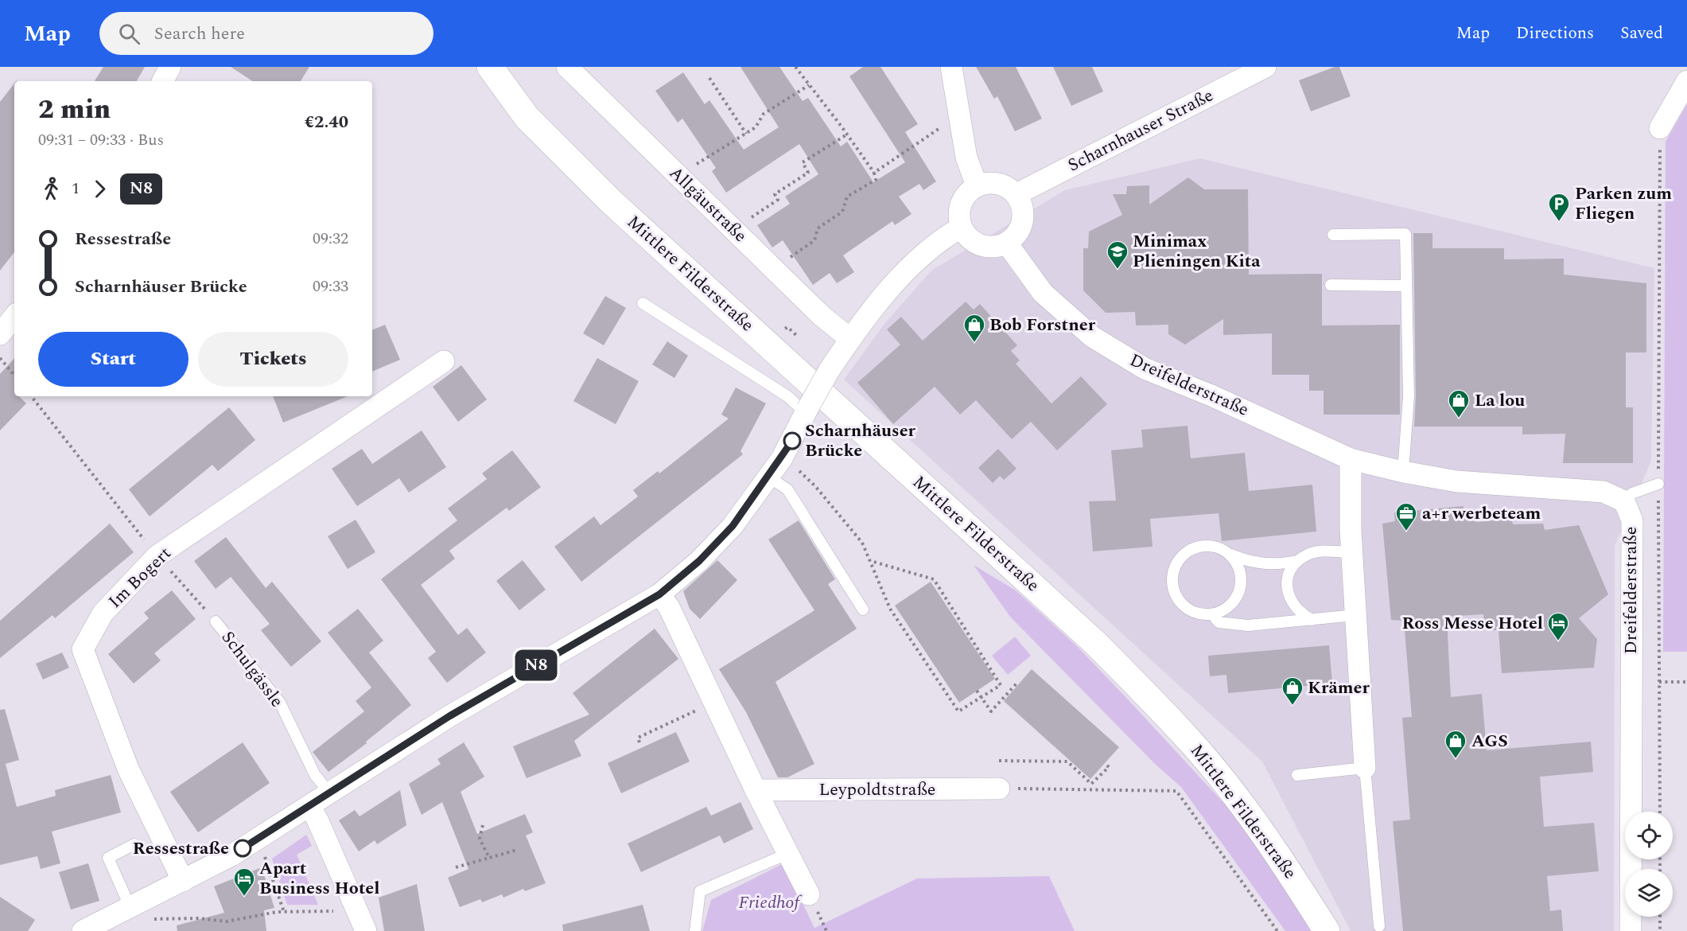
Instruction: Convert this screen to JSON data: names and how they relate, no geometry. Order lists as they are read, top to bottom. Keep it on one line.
{"streets":{"main road":["Mittlere Filderstraße"],"street":["Scharnhauser Straße","Allgäustraße","Dreifelderstraße","Im Bogert","Leypoldtstraße"],"lane":["Schulgässle"]},"crossings":[["Scharnhauser Straße","Dreifelderstraße"]],"parks":["Friedhof"],"places":{"parking":["Parken zum Fliegen"],"school or university":["Minimax Plieningen Kita"],"shop":["Bob Forstner","La lou","Krämer","AGS"],"other":["Scharnhäuser Brücke","Ressestraße"],"office":["a+r werbeteam"],"hotel":["Ross Messe Hotel","Apart Business Hotel"]},"lines":["bus line N8"],"page":{"header":"Map","search":"Search here","nav":["Map","Directions","Saved"],"on_map":"N8","heading":["2 min","09:31 – 09:33 · Bus","€2.40"],"legs":["1","N8"],"list":[{"name":"Ressestraße","value":"09:32"},{"name":"Scharnhäuser Brücke","value":"09:33"}],"buttons":["Start","Tickets"]}}
